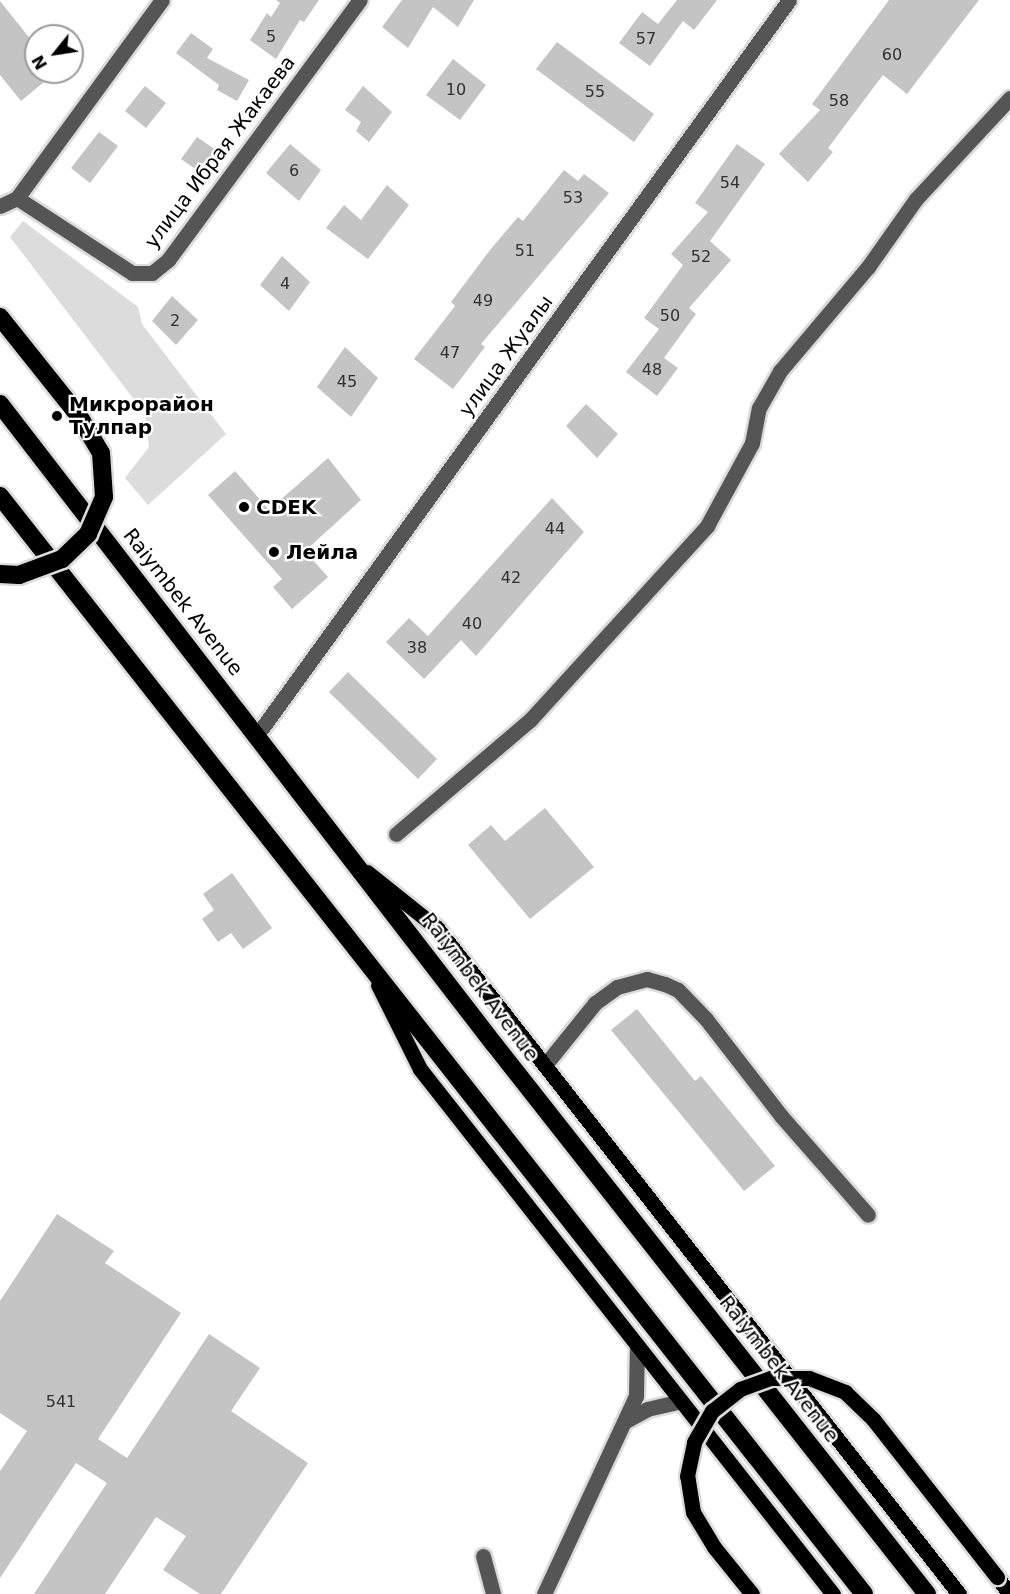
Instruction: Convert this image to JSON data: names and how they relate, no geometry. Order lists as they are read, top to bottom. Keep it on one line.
{"streets":{"highway":["Raiymbek Avenue"],"street":["улица Ибрая Жакаева","улица Жуалы"]},"crossings":[["улица Жуалы","Raiymbek Avenue"]],"places":["Микрорайон Тулпар","CDEK","Лейла"],"house_numbers":["5","57","60","10","55","58","6","54","53","51","52","4","49","50","2","47","48","45","44","42","40","38","541"],"north":"bottom left"}
